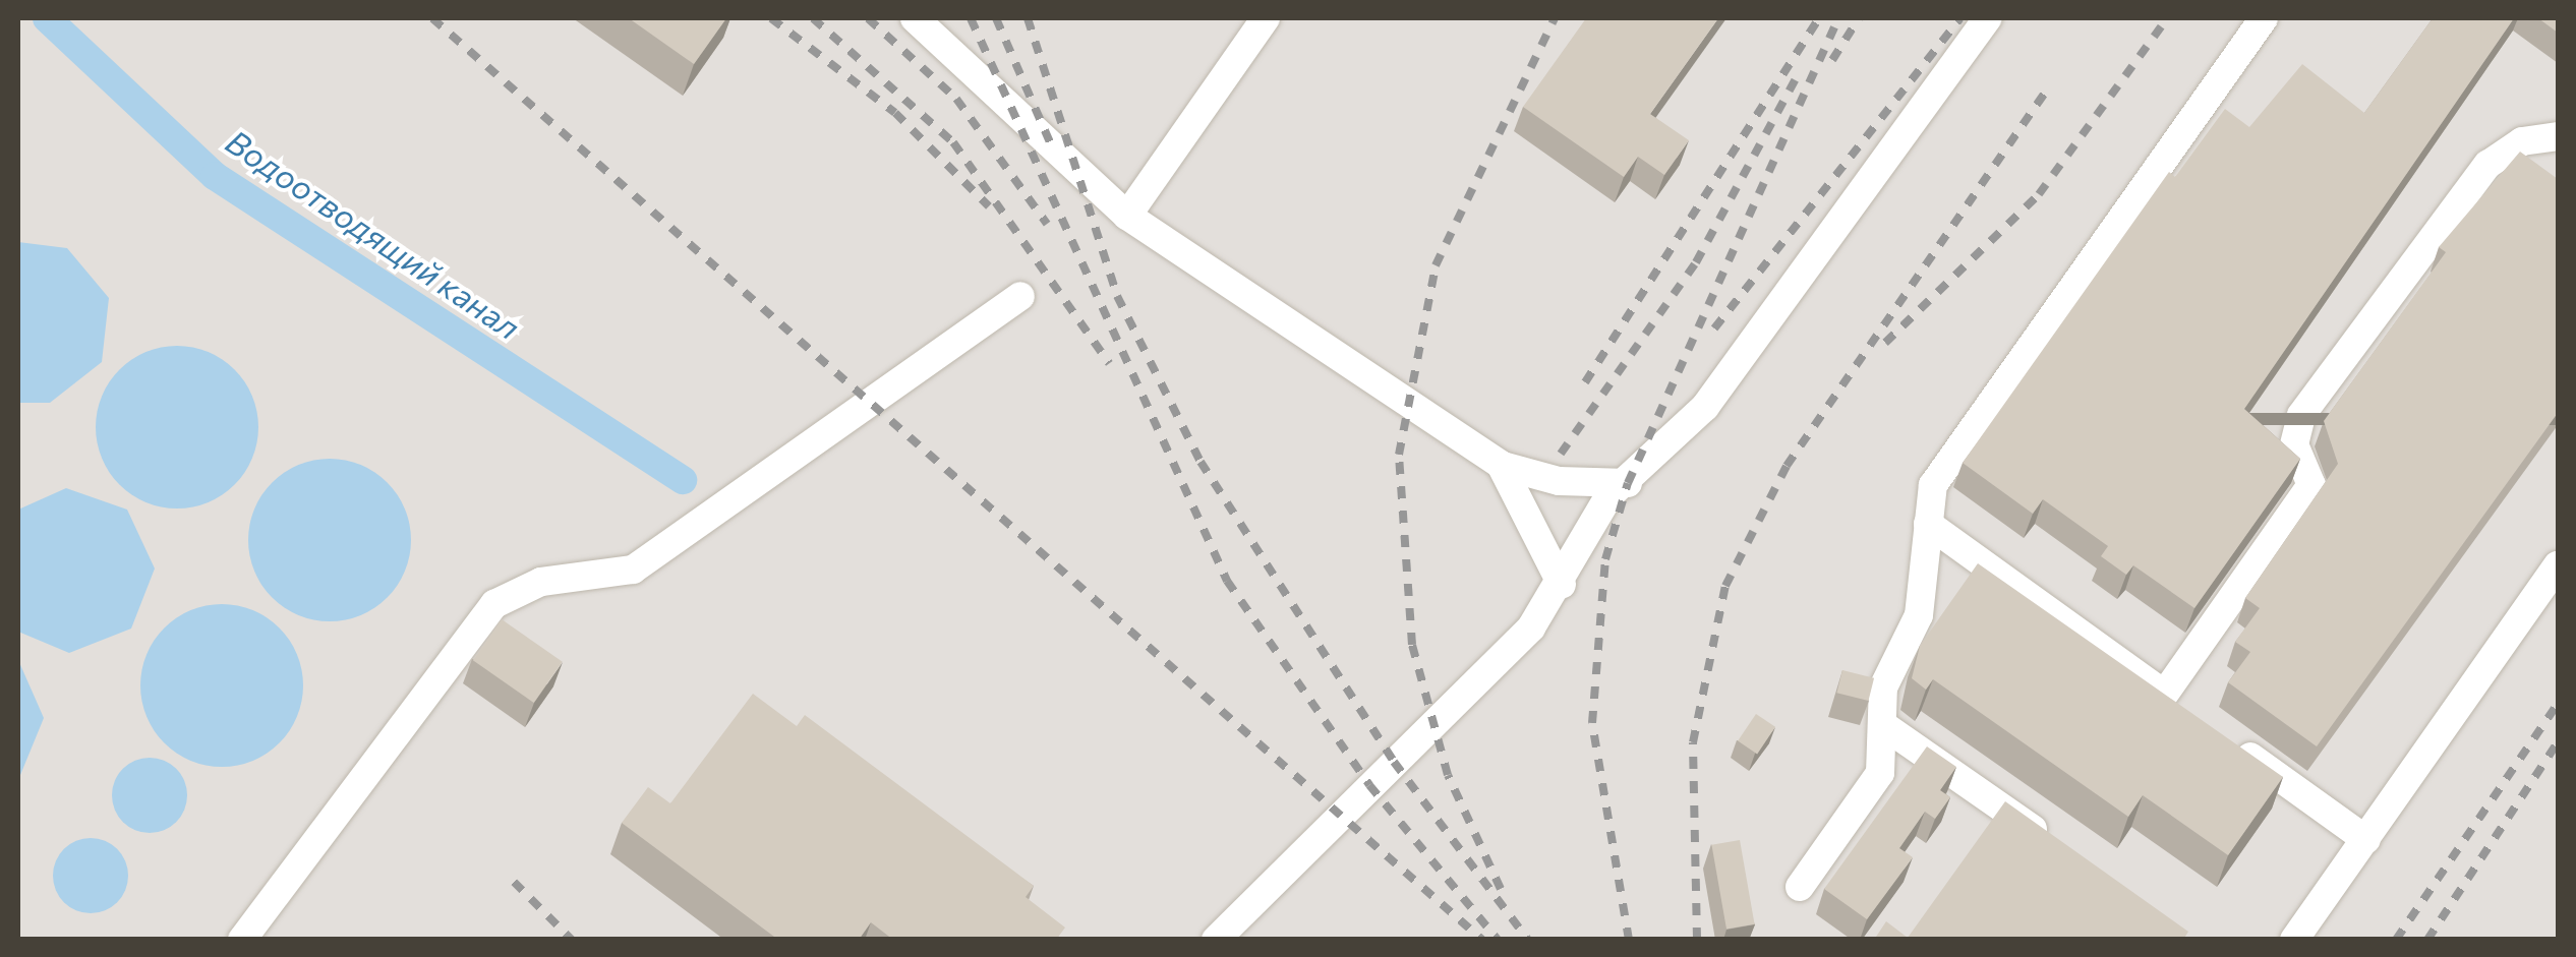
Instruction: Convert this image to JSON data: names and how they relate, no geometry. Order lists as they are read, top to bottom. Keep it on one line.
{"water":["Водоотводящий канал"]}
